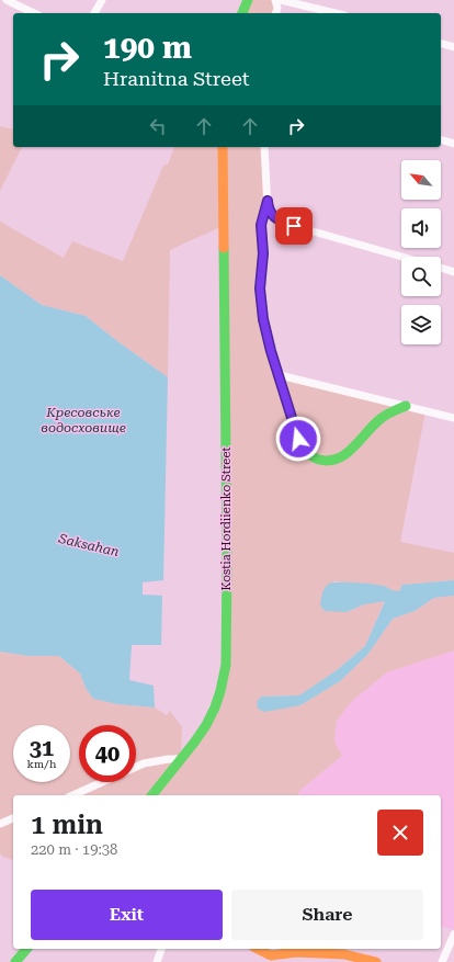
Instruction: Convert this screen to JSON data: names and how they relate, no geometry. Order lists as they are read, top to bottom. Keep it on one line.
{"streets":{"main road":["Kostia Hordiienko Street"]},"water":["Кресовське водосховище","Saksahan"],"north":"top left","page":{"turn":["190 m","Hranitna Street"],"speed":"31 km/h","limit":"40","heading":["1 min","220 m · 19:38"],"buttons":["Exit","Share"]}}
